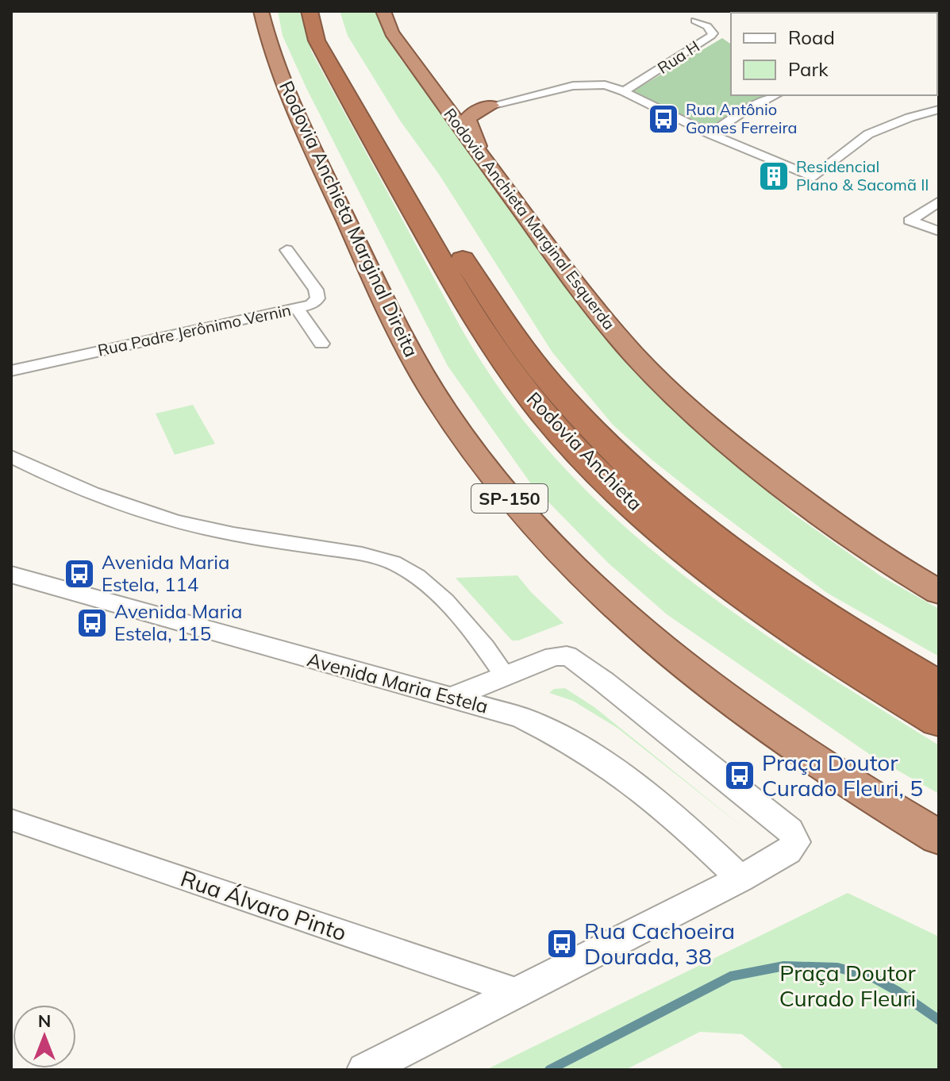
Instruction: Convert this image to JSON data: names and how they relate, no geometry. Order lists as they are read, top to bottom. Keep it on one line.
{"streets":{"highway":["Rodovia Anchieta Marginal Direita","Rodovia Anchieta Marginal Esquerda","Rodovia Anchieta","SP-150"],"street":["Rua H","Rua Padre Jerônimo Vernin","Avenida Maria Estela","Rua Álvaro Pinto"]},"parks":["Praça Doutor Curado Fleuri"],"places":{"bus stop":["Rua Antônio Gomes Ferreira","Avenida Maria Estela, 114","Avenida Maria Estela, 115","Praça Doutor Curado Fleuri, 5","Rua Cachoeira Dourada, 38"],"building":["Residencial Plano & Sacomã II"]},"legend":["Road","Park"],"north":"top"}
